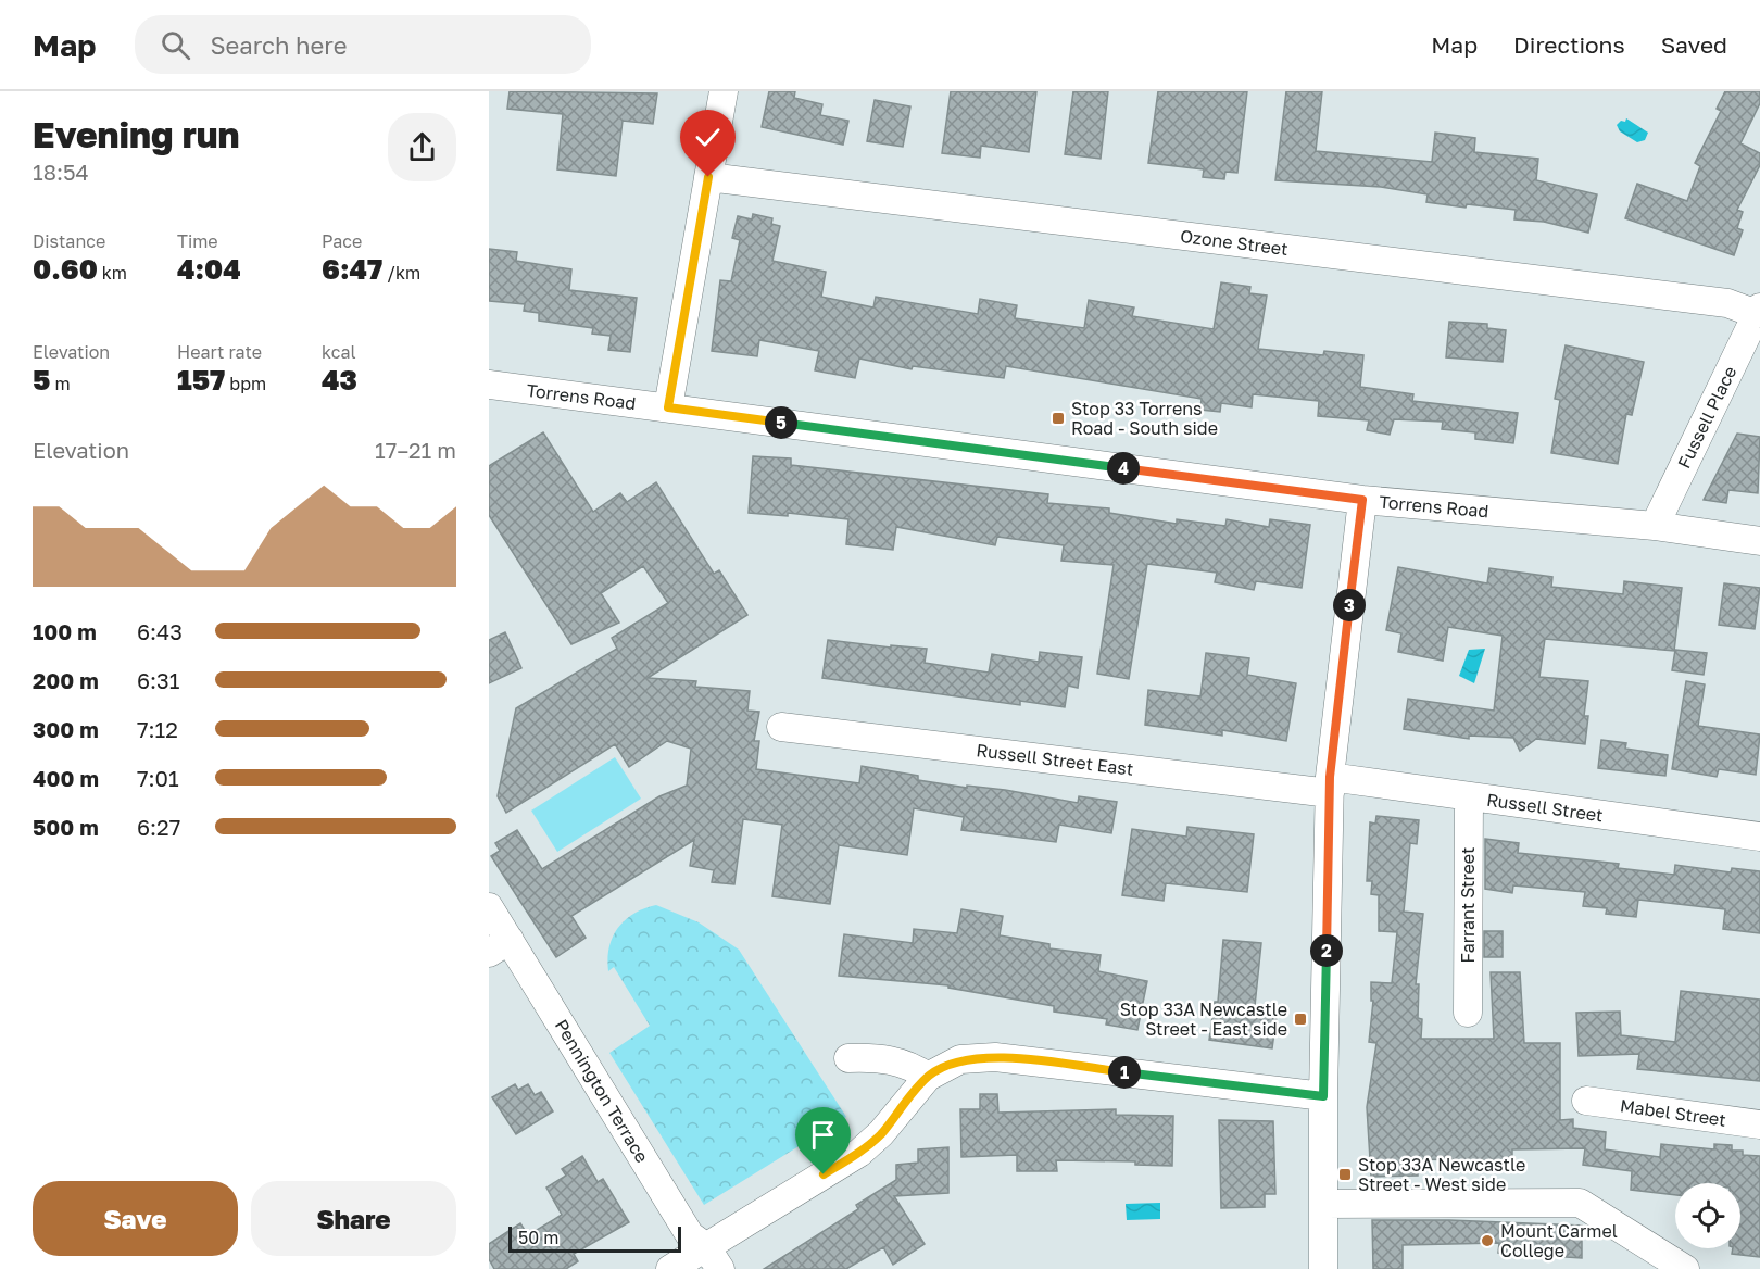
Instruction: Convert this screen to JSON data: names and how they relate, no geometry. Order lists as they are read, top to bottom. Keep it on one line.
{"streets":{"street":["Ozone Street","Torrens Road","Fussell Place","Russell Street East","Russell Street","Farrant Street","Pennington Terrace","Mabel Street"]},"crossings":[["Ozone Street","Fussell Place"],["Torrens Road","Fussell Place"],["Russell Street East","Russell Street"],["Russell Street","Farrant Street"]],"places":{"transit":["Stop 33 Torrens Road - South side","Stop 33A Newcastle Street - East side","Stop 33A Newcastle Street - West side"],"other":["Mount Carmel College"]},"scale_bar":"50 m","page":{"header":"Map","search":"Search here","nav":["Map","Directions","Saved"],"heading":["Evening run","18:54"],"stats":[["Distance","0.60 km"],["Time","4:04"],["Pace","6:47 /km"],["Elevation","5 m"],["Heart rate","157 bpm"],["kcal","43"]],"pins":["5","4","3","2","1"],"chart":["Elevation","17–21 m"],"list":[{"name":"100 m","note":"6:43"},{"name":"200 m","note":"6:31"},{"name":"300 m","note":"7:12"},{"name":"400 m","note":"7:01"},{"name":"500 m","note":"6:27"}],"buttons":["Save","Share"],"scale":"50 m"}}
